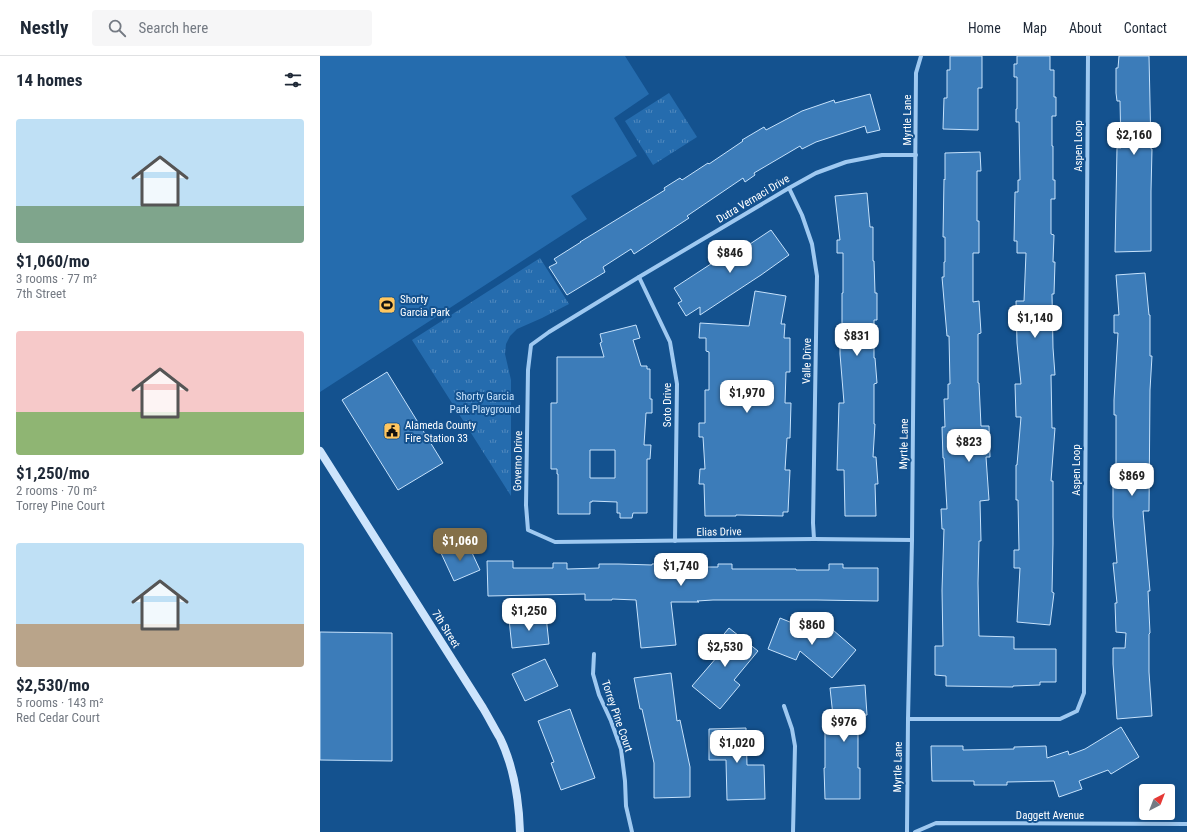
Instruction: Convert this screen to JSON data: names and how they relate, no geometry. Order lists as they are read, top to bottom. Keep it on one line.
{"streets":{"street":["Myrtle Lane","Aspen Loop","Dutra Vernaci Drive","Valle Drive","Soto Drive","Governo Drive","Elias Drive","7th Street","Torrey Pine Court","Daggett Avenue"]},"crossings":[["Myrtle Lane","Aspen Loop"],["Myrtle Lane","Dutra Vernaci Drive"],["Myrtle Lane","Elias Drive"],["Dutra Vernaci Drive","Valle Drive"],["Dutra Vernaci Drive","Soto Drive"],["Dutra Vernaci Drive","Governo Drive"],["Valle Drive","Elias Drive"],["Soto Drive","Elias Drive"],["Governo Drive","Elias Drive"]],"parks":["Shorty Garcia Park Playground"],"places":{"sports":["Shorty Garcia Park"],"public building":["Alameda County Fire Station 33"]},"north":"top right","page":{"header":"Nestly","search":"Search here","nav":["Home","Map","About","Contact"],"heading":"14 homes","list":[{"name":"$1,060/mo","note":"3 rooms · 77 m² · 7th Street"},{"name":"$1,250/mo","note":"2 rooms · 70 m² · Torrey Pine Court"},{"name":"$2,530/mo","note":"5 rooms · 143 m² · Red Cedar Court"}],"price":["$2,160","$846","$1,140","$831","$1,970","$823","$869","$1,060","$1,740","$1,250","$860","$2,530","$976","$1,020"]}}
